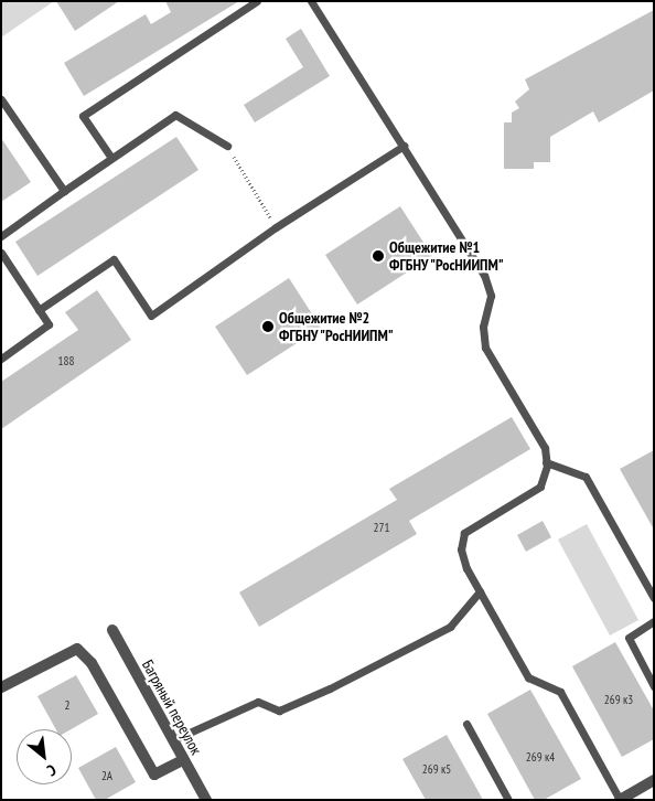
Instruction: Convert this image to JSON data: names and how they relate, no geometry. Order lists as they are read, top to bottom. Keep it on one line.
{"streets":{"street":["Багряный переулок"]},"places":["Общежитие №1 ФГБНУ \"РосНИИПМ\"","Общежитие №2 ФГБНУ \"РосНИИПМ\""],"house_numbers":["188","271","269 к3","2","269 к4","269 к5","2А"],"north":"bottom right"}
